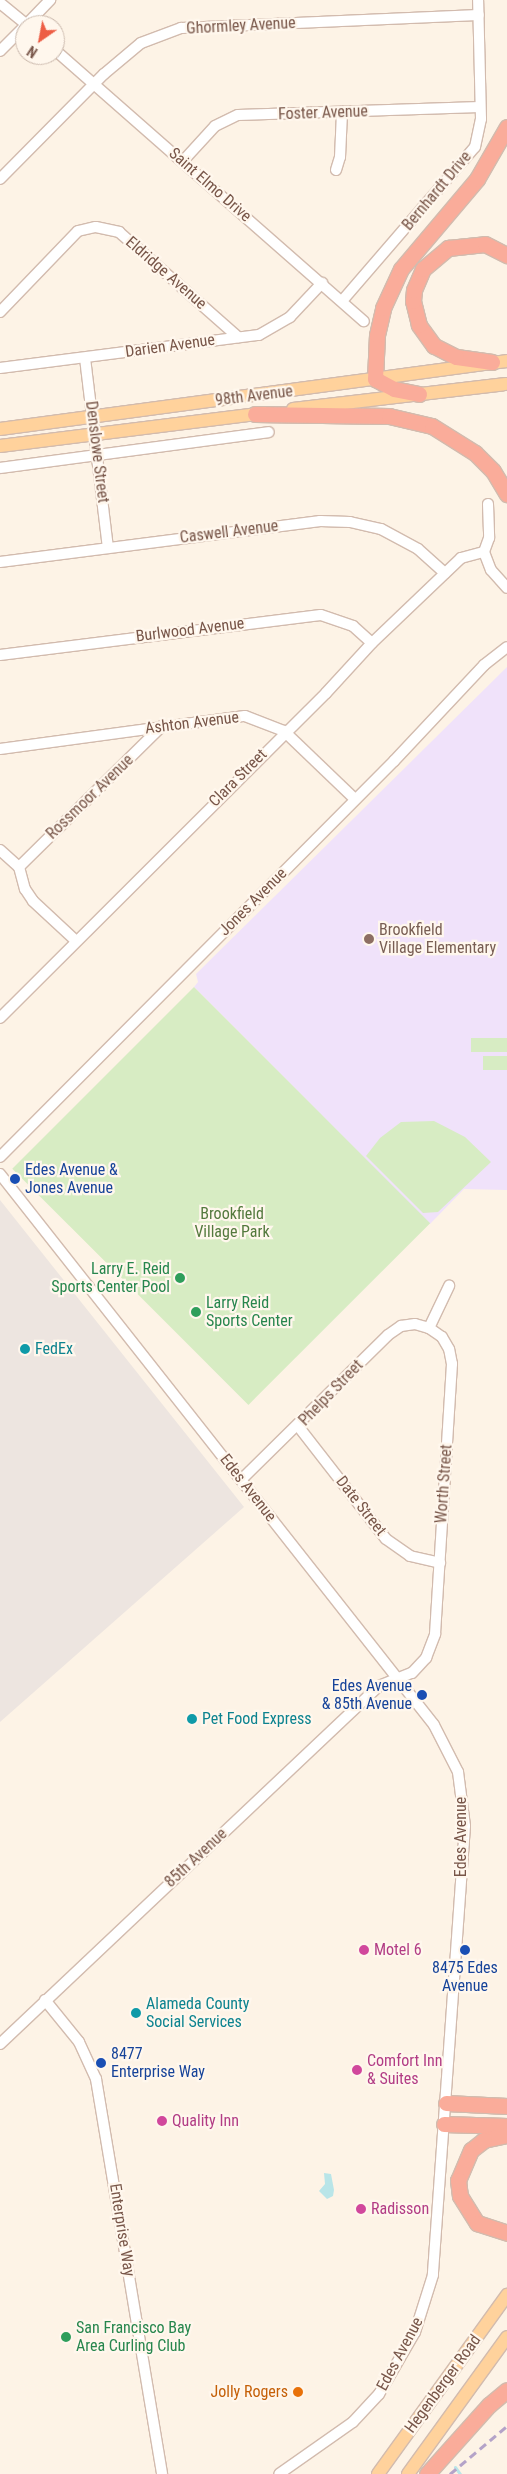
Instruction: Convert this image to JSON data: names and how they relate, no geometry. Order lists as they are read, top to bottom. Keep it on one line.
{"streets":{"main road":["98th Avenue","Hegenberger Road"],"street":["Ghormley Avenue","Foster Avenue","Saint Elmo Drive","Bernhardt Drive","Eldridge Avenue","Darien Avenue","Denslowe Street","Caswell Avenue","Burlwood Avenue","Ashton Avenue","Clara Street","Rossmoor Avenue","Jones Avenue","Phelps Street","Worth Street","Edes Avenue","Date Street","85th Avenue","Enterprise Way"]},"crossings":[["Ghormley Avenue","Saint Elmo Drive"],["Ghormley Avenue","Bernhardt Drive"],["Foster Avenue","Saint Elmo Drive"],["Foster Avenue","Bernhardt Drive"],["Saint Elmo Drive","Bernhardt Drive"],["Saint Elmo Drive","Darien Avenue"],["Eldridge Avenue","Darien Avenue"],["Darien Avenue","Denslowe Street"],["98th Avenue","Denslowe Street"],["Denslowe Street","Caswell Avenue"],["Caswell Avenue","Clara Street"],["Burlwood Avenue","Clara Street"],["Ashton Avenue","Clara Street"],["Ashton Avenue","Rossmoor Avenue"],["Ashton Avenue","Jones Avenue"],["Phelps Street","Worth Street"],["Phelps Street","Edes Avenue"],["Phelps Street","Date Street"],["Worth Street","Edes Avenue"],["Worth Street","Date Street"],["Worth Street","85th Avenue"],["Edes Avenue","85th Avenue"],["85th Avenue","Enterprise Way"]],"parks":["Brookfield Village Park"],"places":["Brookfield Village Elementary","Edes Avenue & Jones Avenue","Larry E. Reid Sports Center Pool","Larry Reid Sports Center","FedEx","Edes Avenue & 85th Avenue","Pet Food Express","Motel 6","8475 Edes Avenue","Alameda County Social Services","8477 Enterprise Way","Comfort Inn & Suites","Quality Inn","Radisson","San Francisco Bay Area Curling Club","Jolly Rogers"],"north":"bottom left"}
